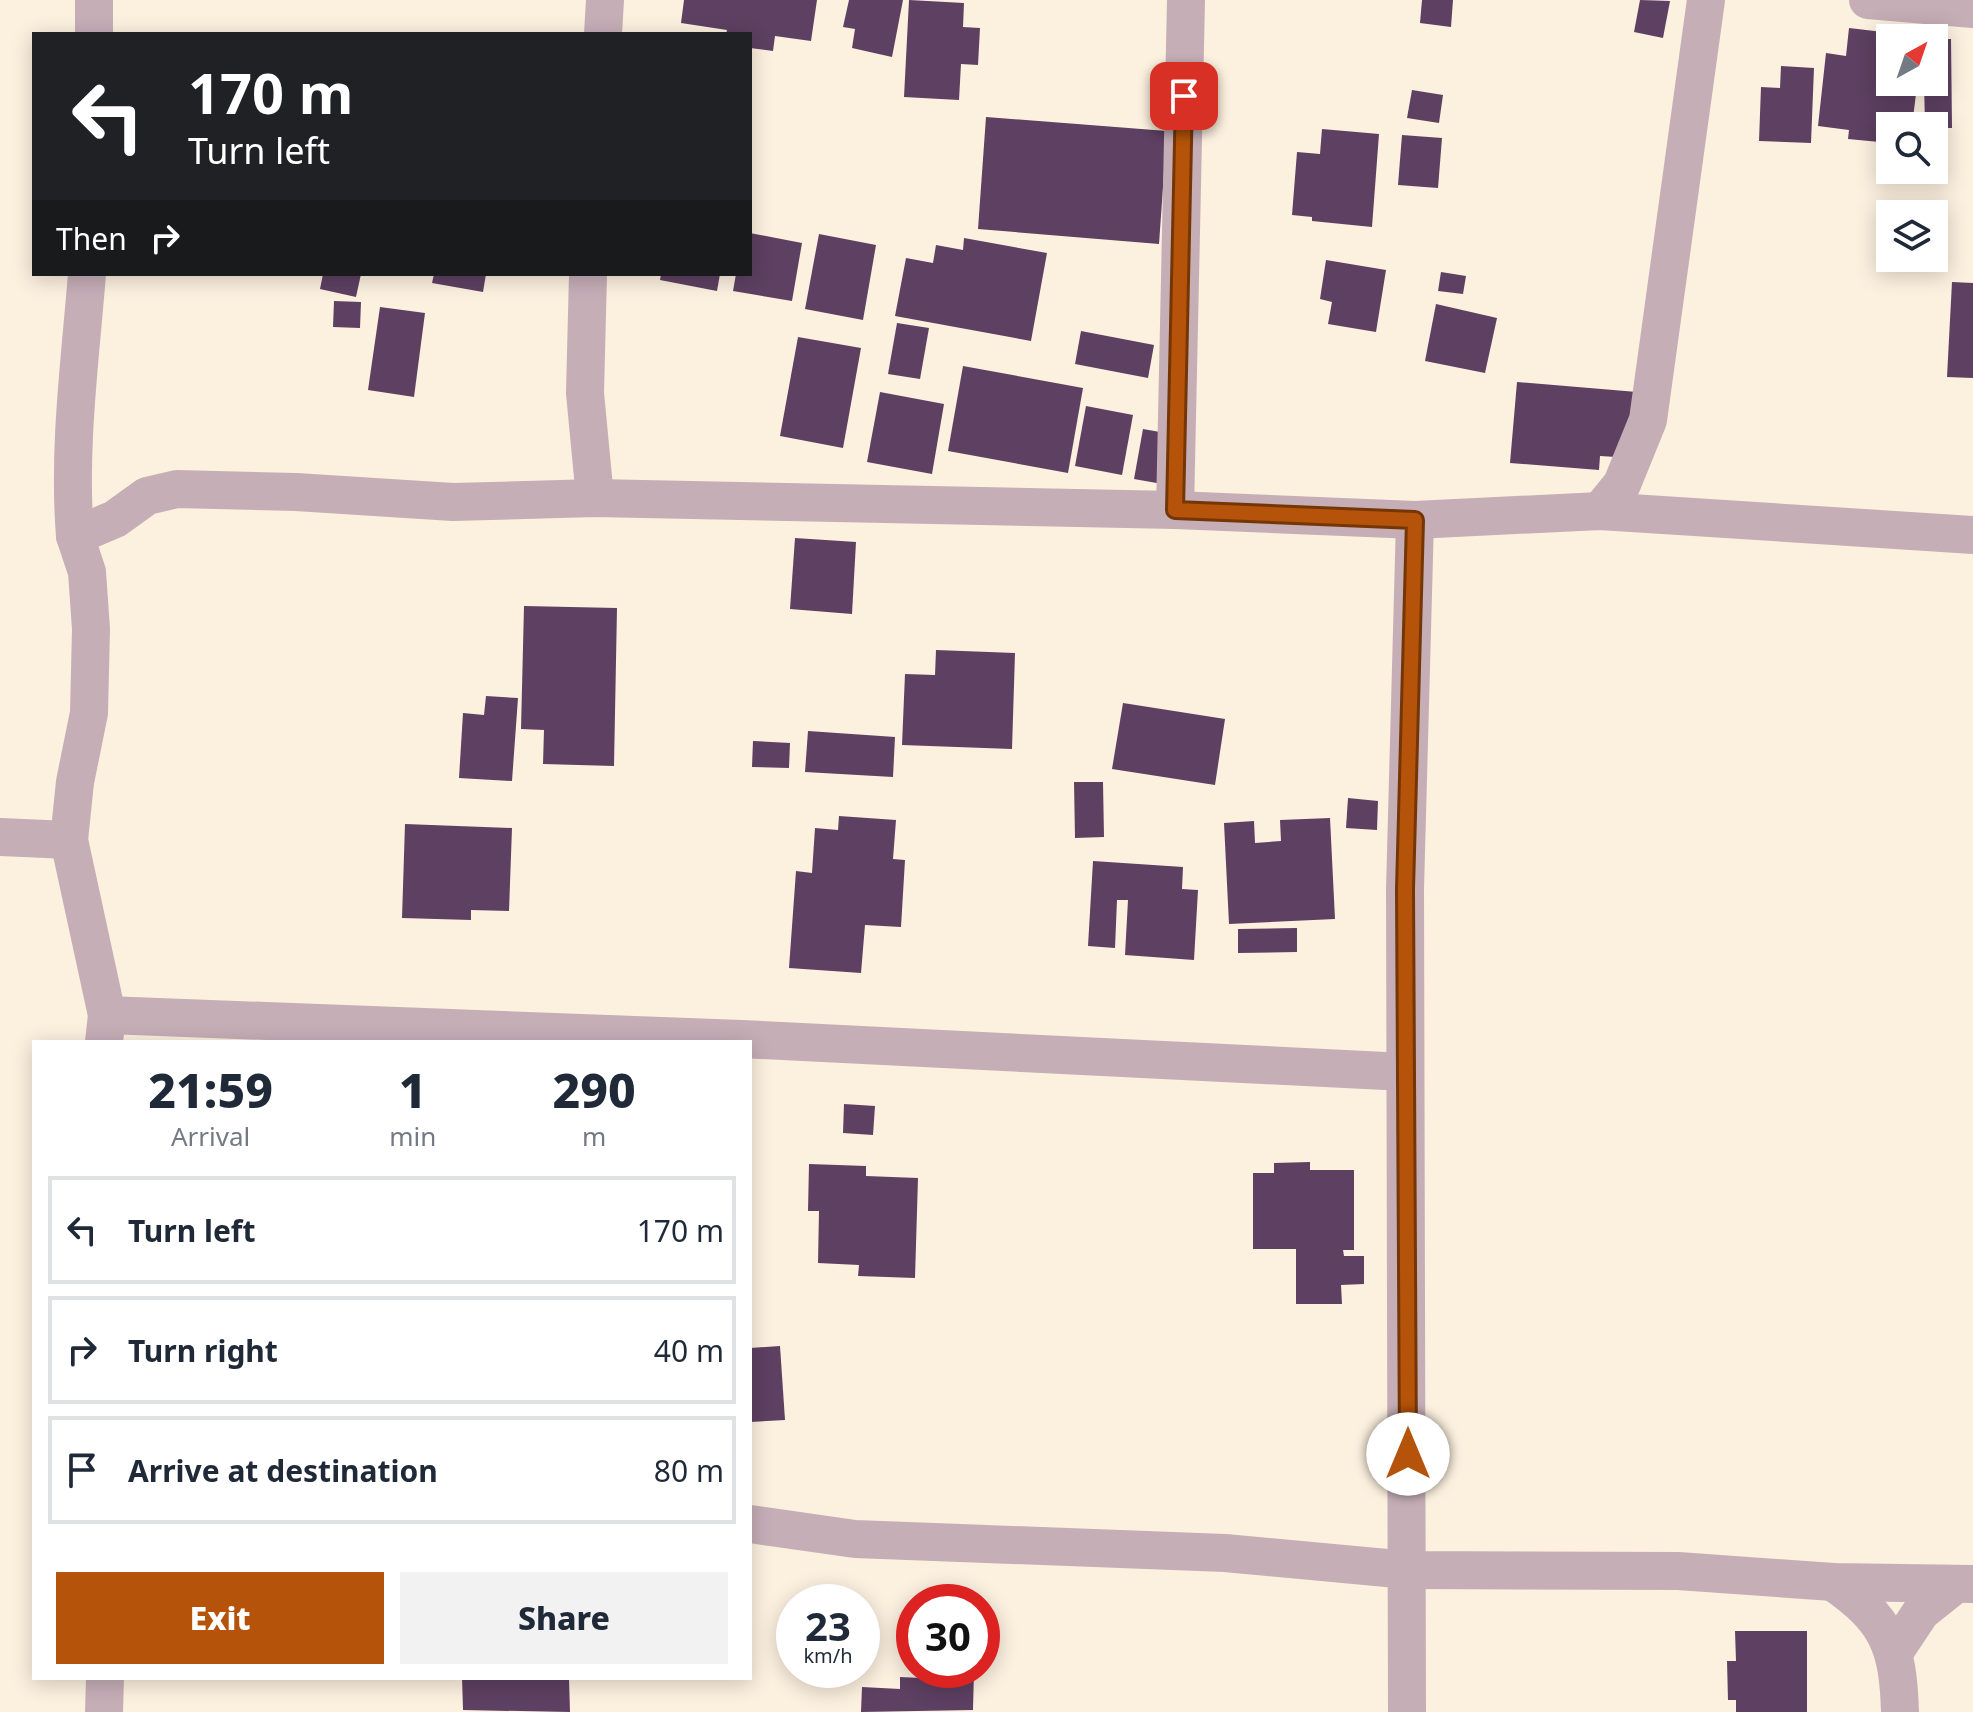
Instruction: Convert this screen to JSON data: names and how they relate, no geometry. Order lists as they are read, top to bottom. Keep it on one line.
{"north":"top right","page":{"turn":["170 m","Turn left"],"then":"Then","eta":["21:59","Arrival","1","min","290","m"],"list":[{"name":"Turn left","value":"170 m"},{"name":"Turn right","value":"40 m"},{"name":"Arrive at destination","value":"80 m"}],"buttons":["Exit","Share"],"speed":"23 km/h","limit":"30"}}
